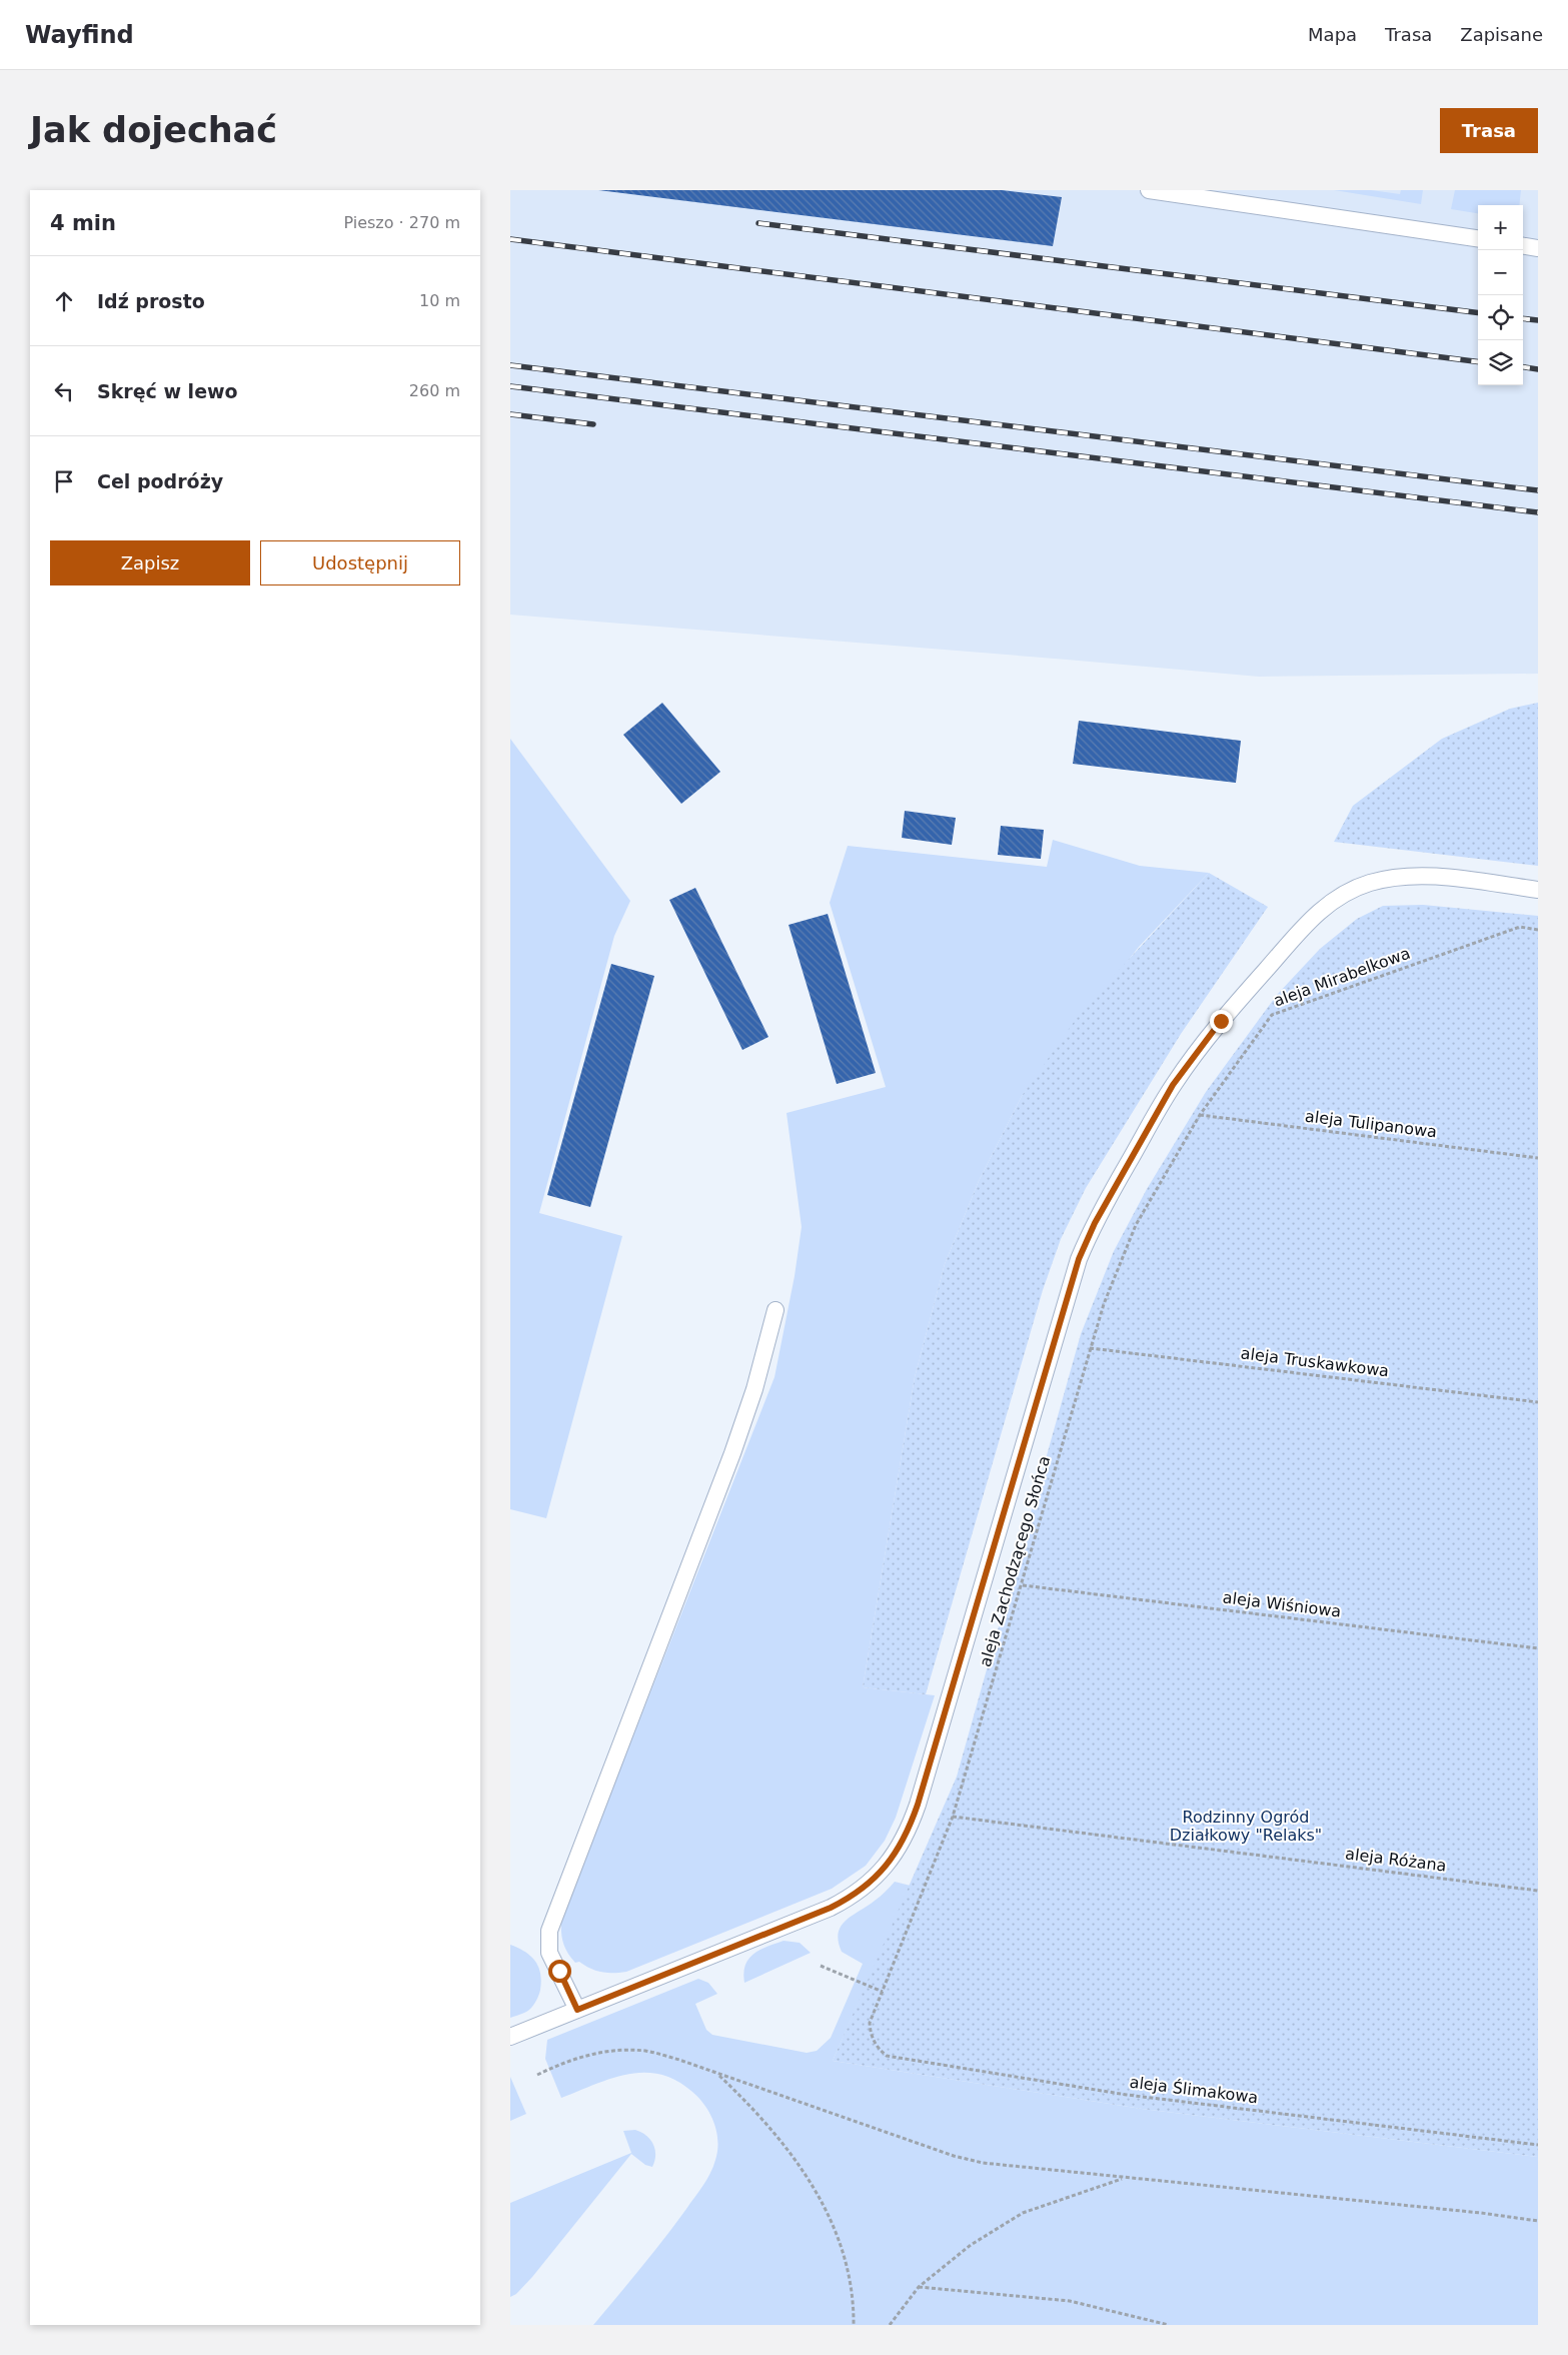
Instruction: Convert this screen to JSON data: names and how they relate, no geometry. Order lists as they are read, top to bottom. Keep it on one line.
{"streets":{"path":["aleja Mirabelkowa","aleja Tulipanowa","aleja Truskawkowa","aleja Zachodzącego Słońca","aleja Wiśniowa","aleja Różana","aleja Ślimakowa"]},"crossings":[["aleja Mirabelkowa","aleja Tulipanowa"],["aleja Mirabelkowa","aleja Zachodzącego Słońca"],["aleja Tulipanowa","aleja Zachodzącego Słońca"],["aleja Truskawkowa","aleja Zachodzącego Słońca"],["aleja Zachodzącego Słońca","aleja Wiśniowa"],["aleja Zachodzącego Słońca","aleja Różana"],["aleja Zachodzącego Słońca","aleja Ślimakowa"]],"parks":["Rodzinny Ogród Działkowy \"Relaks\""],"page":{"header":"Wayfind","nav":["Mapa","Trasa","Zapisane"],"buttons":["Trasa",["Zapisz","Udostępnij"]],"title":"Jak dojechać","heading":["4 min","Pieszo · 270 m"],"map_buttons":["+","−"],"list":[["Idź prosto","10 m"],["Skręć w lewo","260 m"],"Cel podróży"]}}
